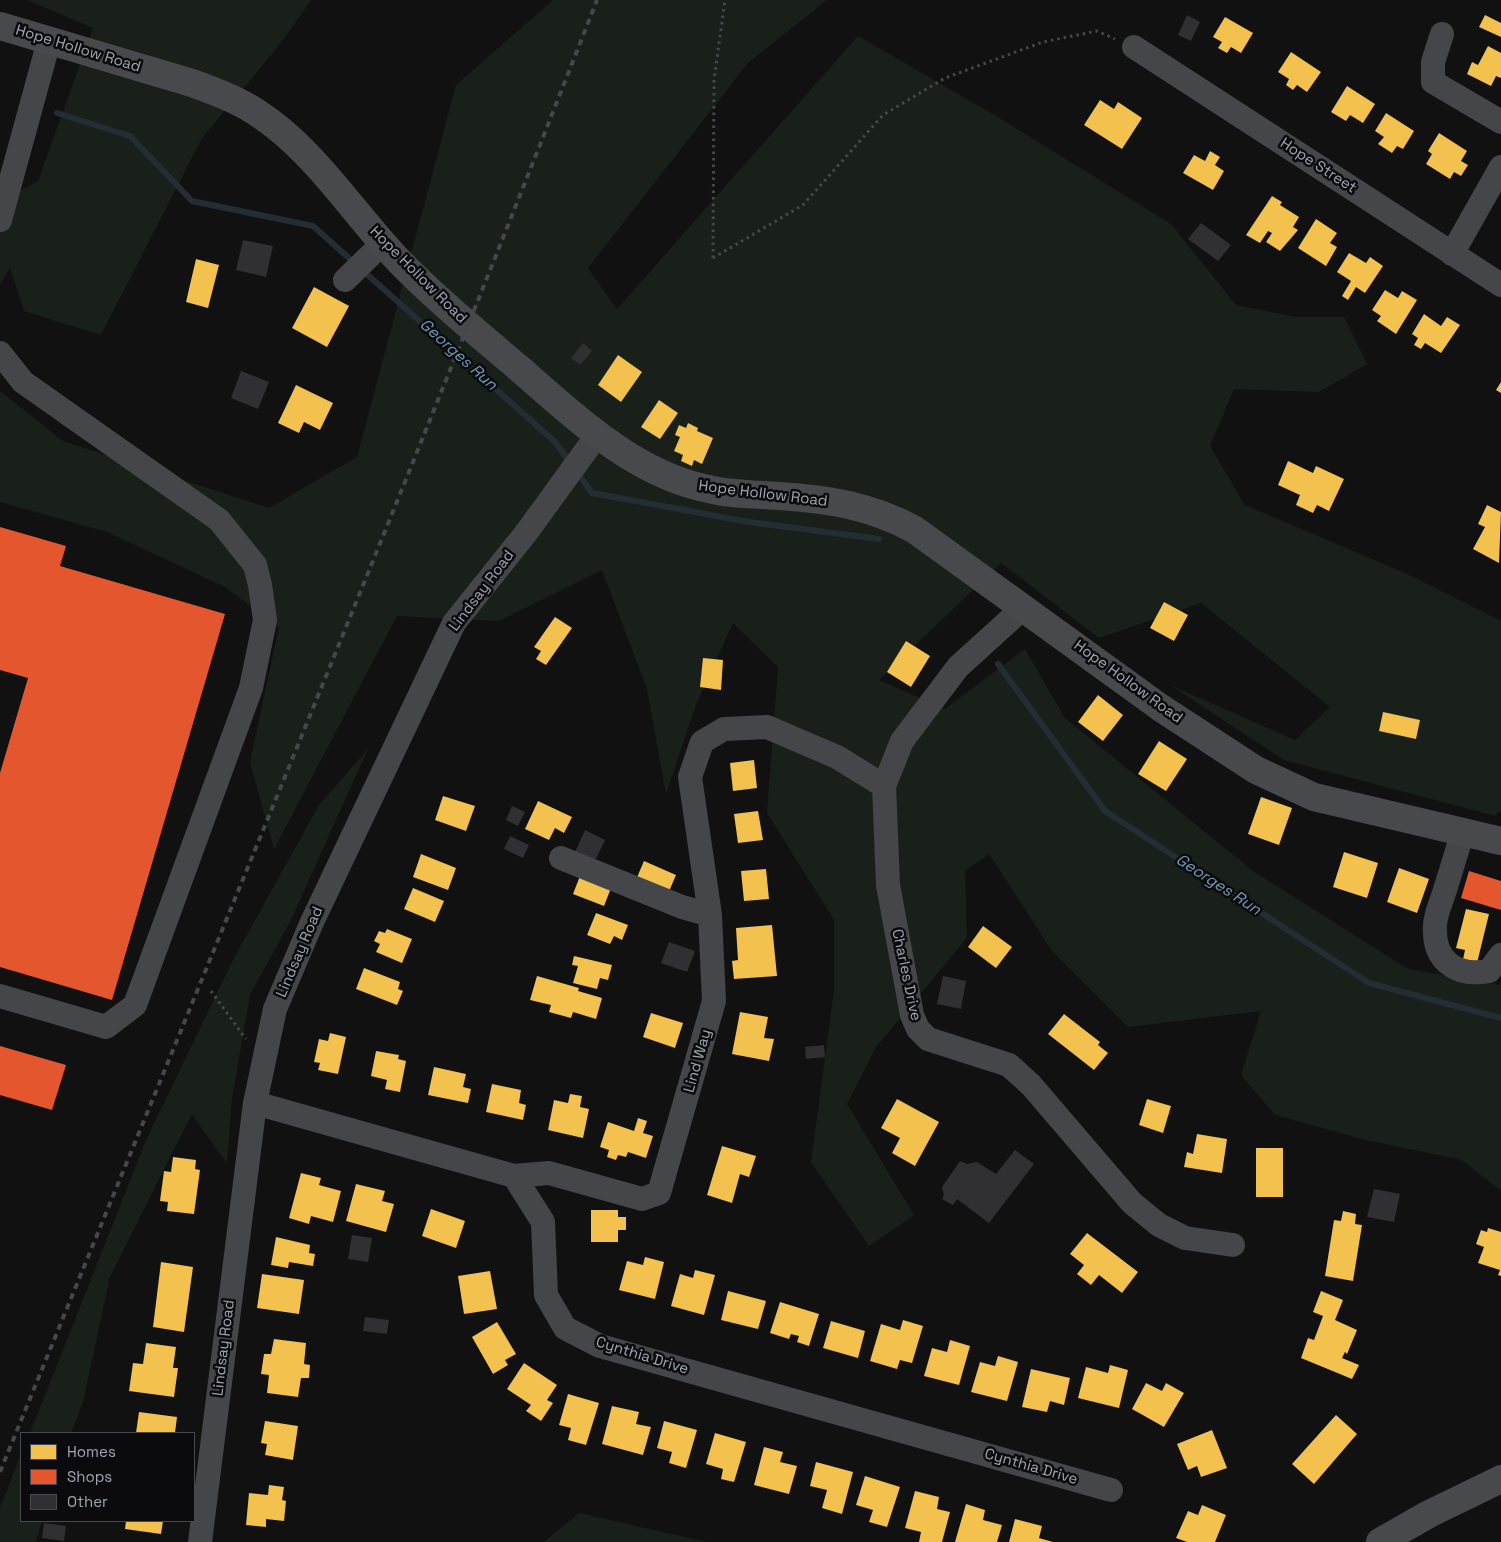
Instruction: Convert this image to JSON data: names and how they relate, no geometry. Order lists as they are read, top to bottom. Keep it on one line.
{"streets":{"main road":["Hope Hollow Road"],"street":["Hope Street","Lindsay Road","Charles Drive","Lind Way","Cynthia Drive"]},"crossings":[["Hope Hollow Road","Lindsay Road"],["Hope Hollow Road","Charles Drive"],["Charles Drive","Lind Way"],["Lind Way","Cynthia Drive"]],"water":["Georges Run"],"legend":["Homes","Shops","Other"]}
